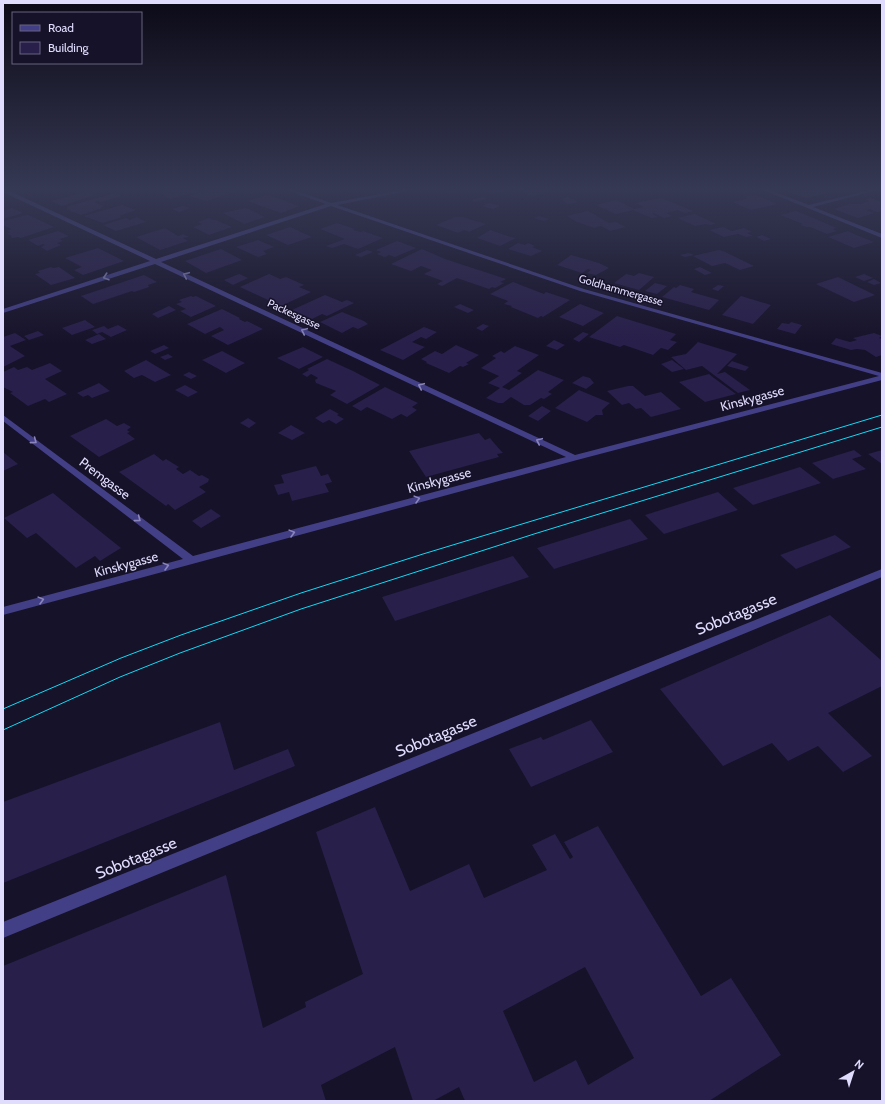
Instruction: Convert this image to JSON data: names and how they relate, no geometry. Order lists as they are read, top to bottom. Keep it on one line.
{"streets":{"street":["Goldhammergasse","Packesgasse","Kinskygasse","Premgasse","Sobotagasse"]},"crossings":[["Goldhammergasse","Kinskygasse"],["Packesgasse","Kinskygasse"],["Kinskygasse","Premgasse"]],"one_way":["Packesgasse","Kinskygasse","Premgasse"],"legend":["Road","Building"],"north":"top right"}
